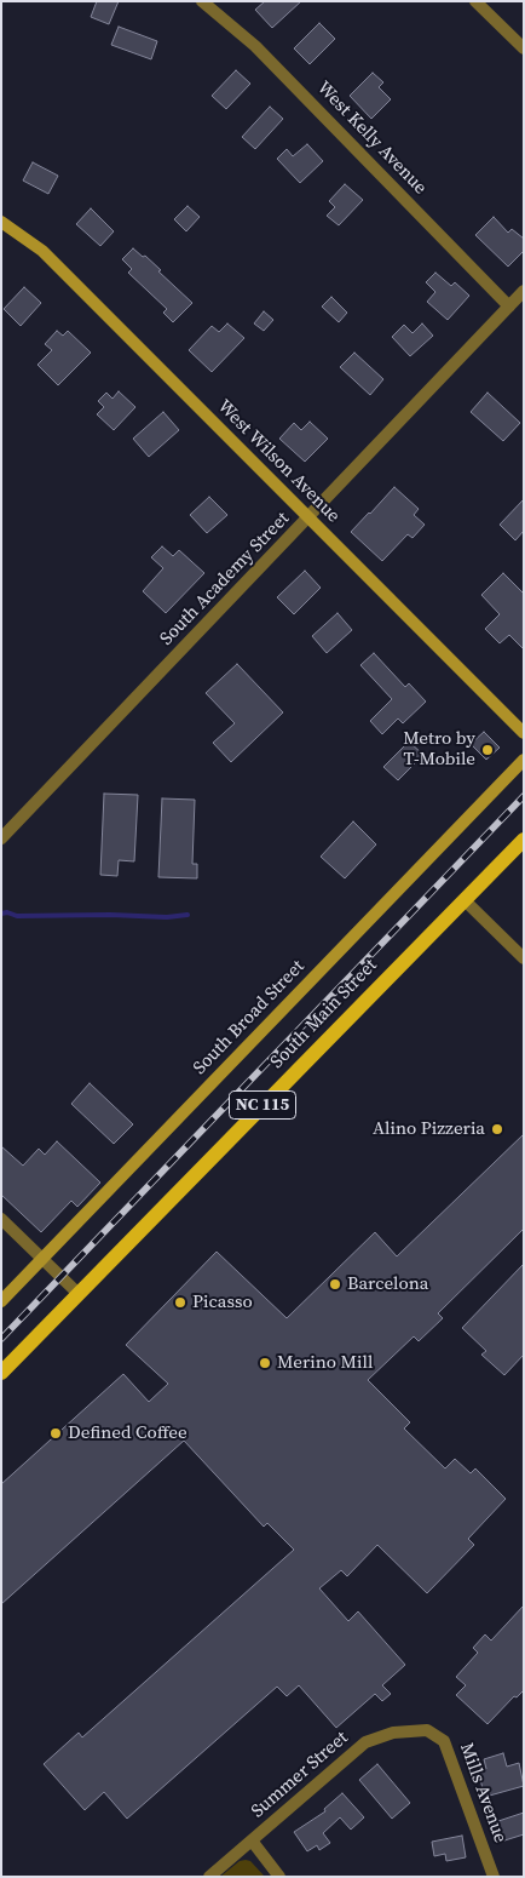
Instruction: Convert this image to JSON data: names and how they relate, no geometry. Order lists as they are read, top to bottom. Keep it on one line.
{"streets":{"main road":["South Main Street","NC 115"],"street":["West Kelly Avenue","West Wilson Avenue","South Academy Street","South Broad Street","Summer Street","Mills Avenue"]},"crossings":[["West Kelly Avenue","South Academy Street"],["West Wilson Avenue","South Academy Street"],["Summer Street","Mills Avenue"]],"places":["Metro by T-Mobile","Alino Pizzeria","Barcelona","Picasso","Merino Mill","Defined Coffee"]}
